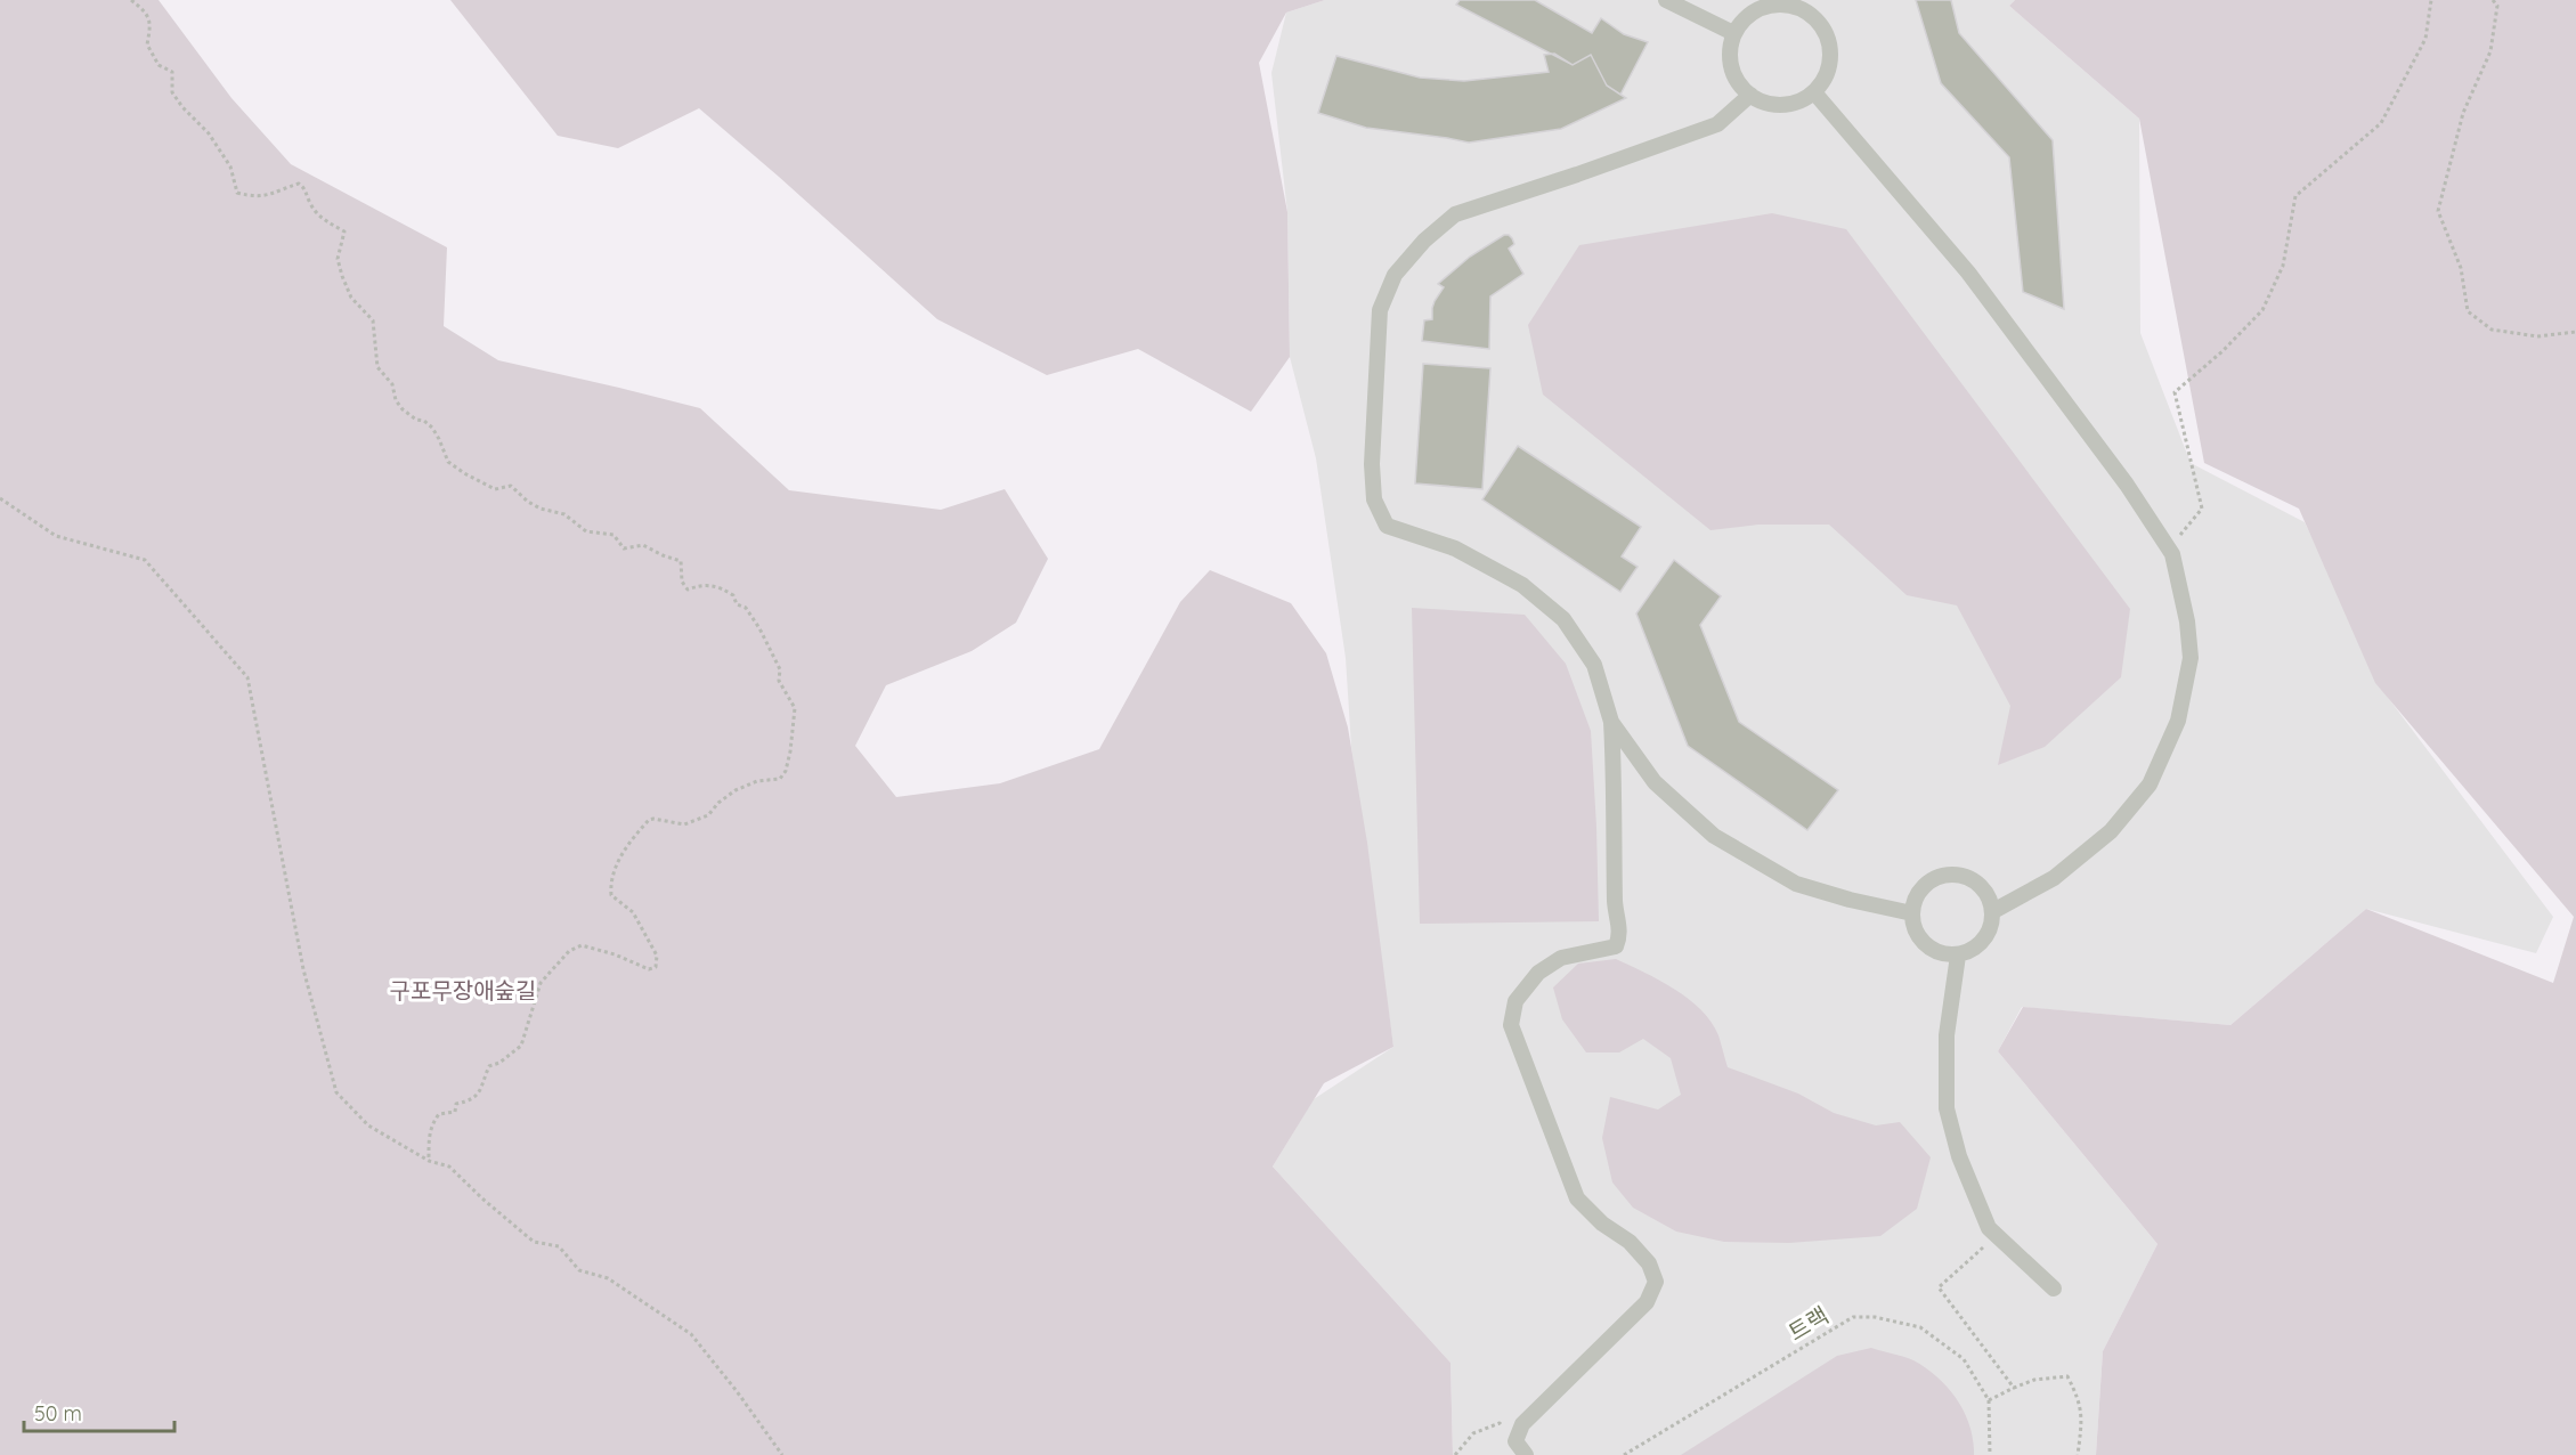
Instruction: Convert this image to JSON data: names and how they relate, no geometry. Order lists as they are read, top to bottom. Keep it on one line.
{"streets":{"path":["트랙"]},"parks":["구포무장애숲길"],"scale_bar":"50 m"}
